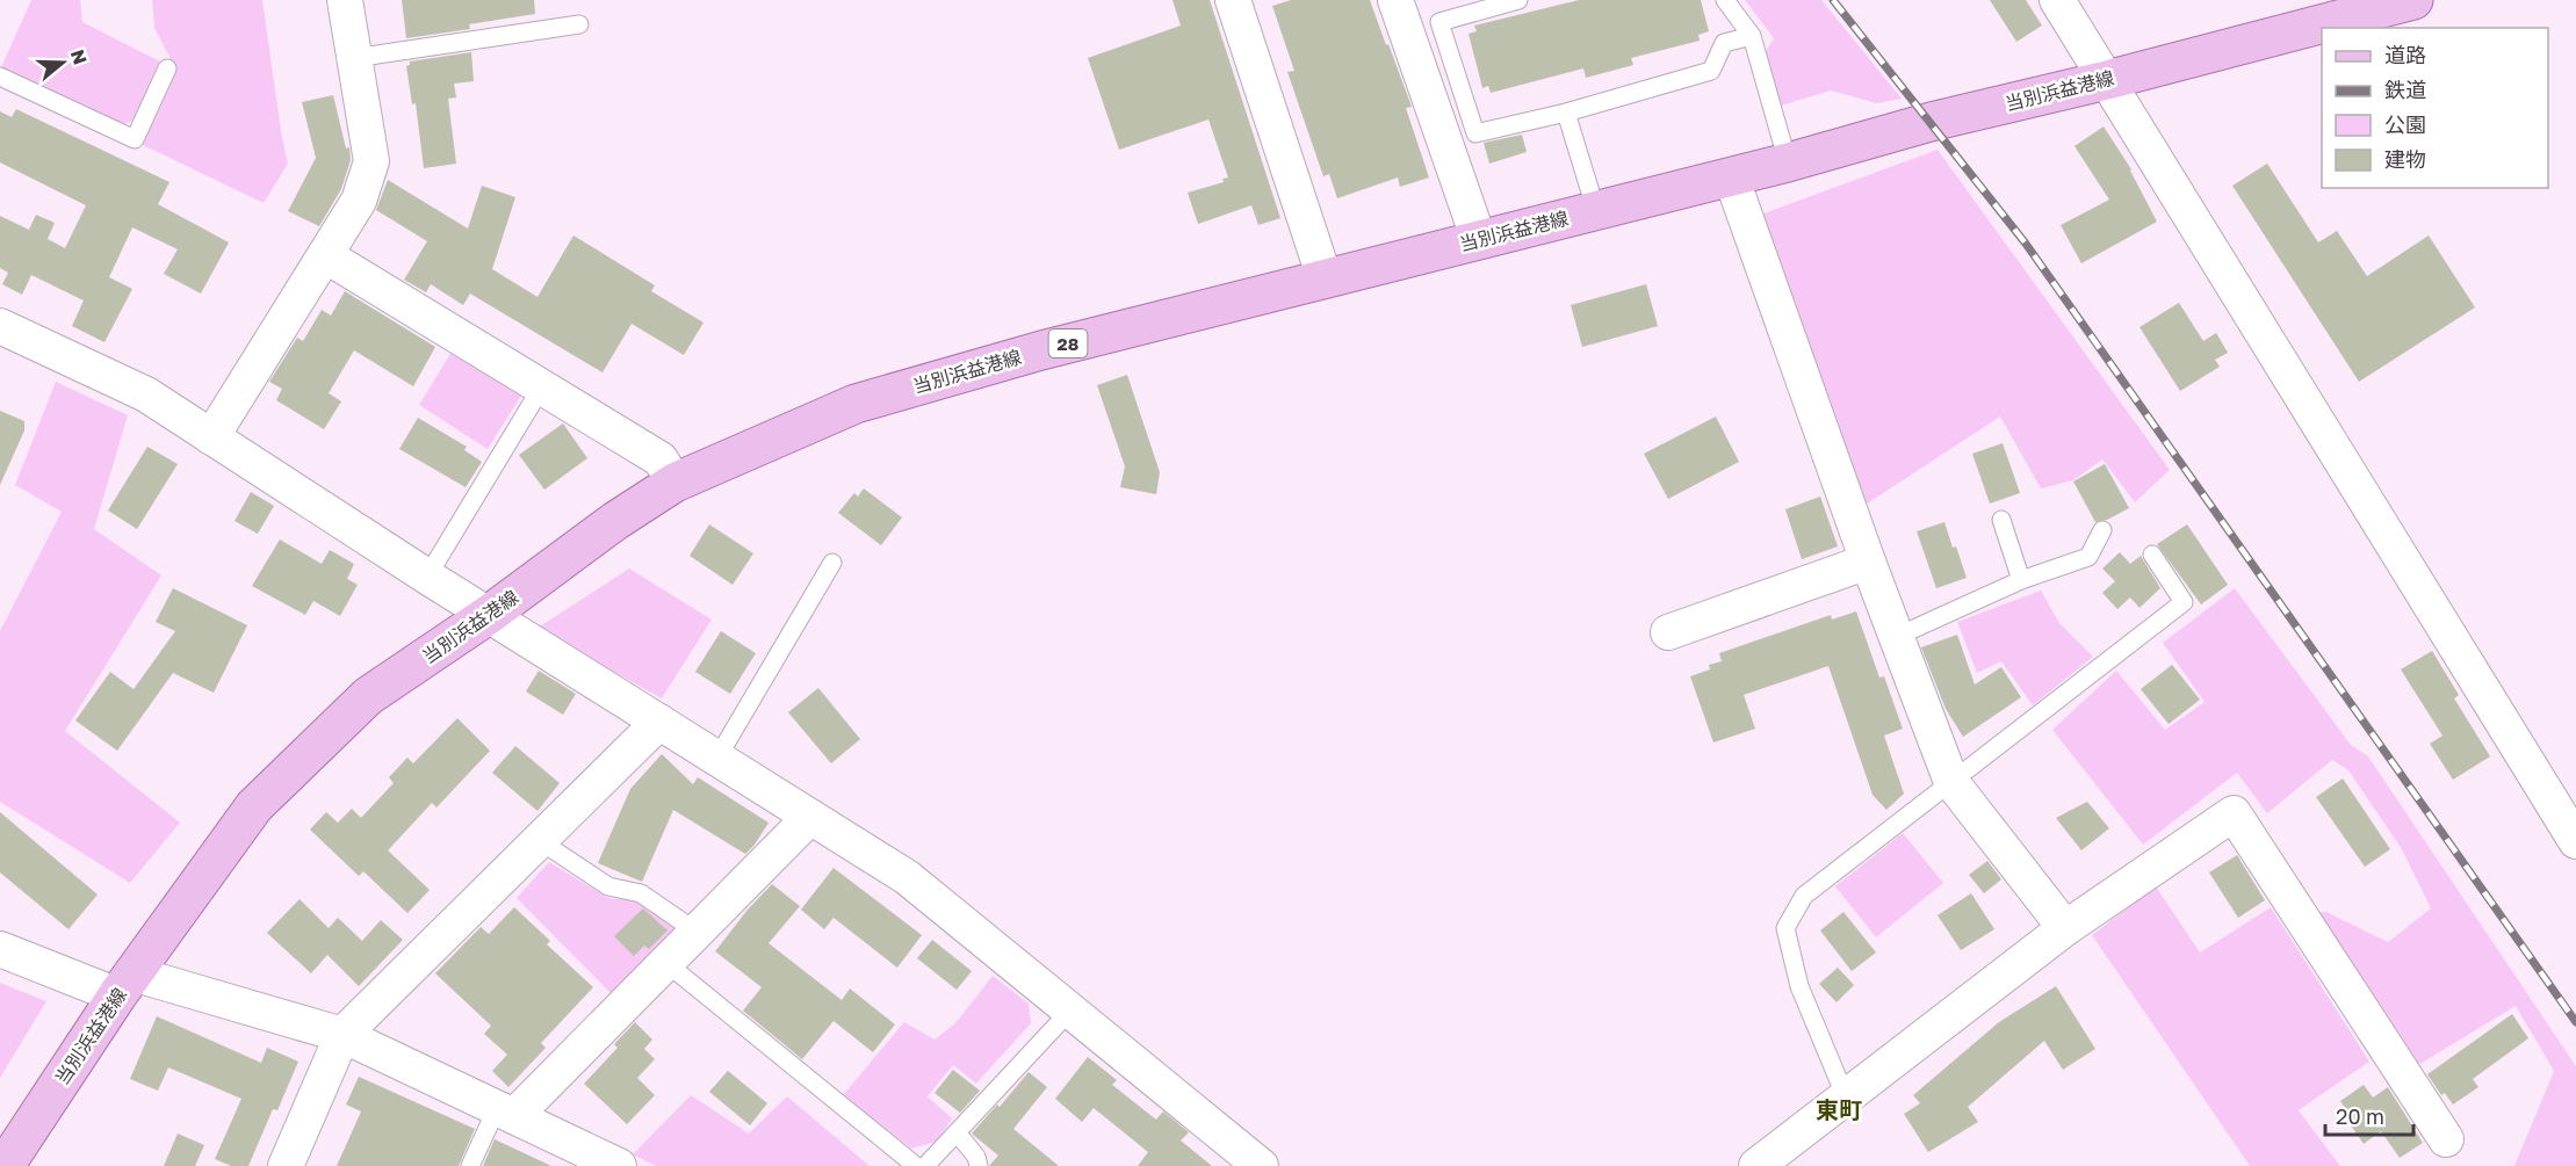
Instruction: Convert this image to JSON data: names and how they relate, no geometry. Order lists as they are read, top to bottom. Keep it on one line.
{"streets":{"main road":["当別浜益港線","28"]},"districts":["東町"],"legend":["道路","鉄道","公園","建物"],"scale_bar":"20 m","north":"right"}
